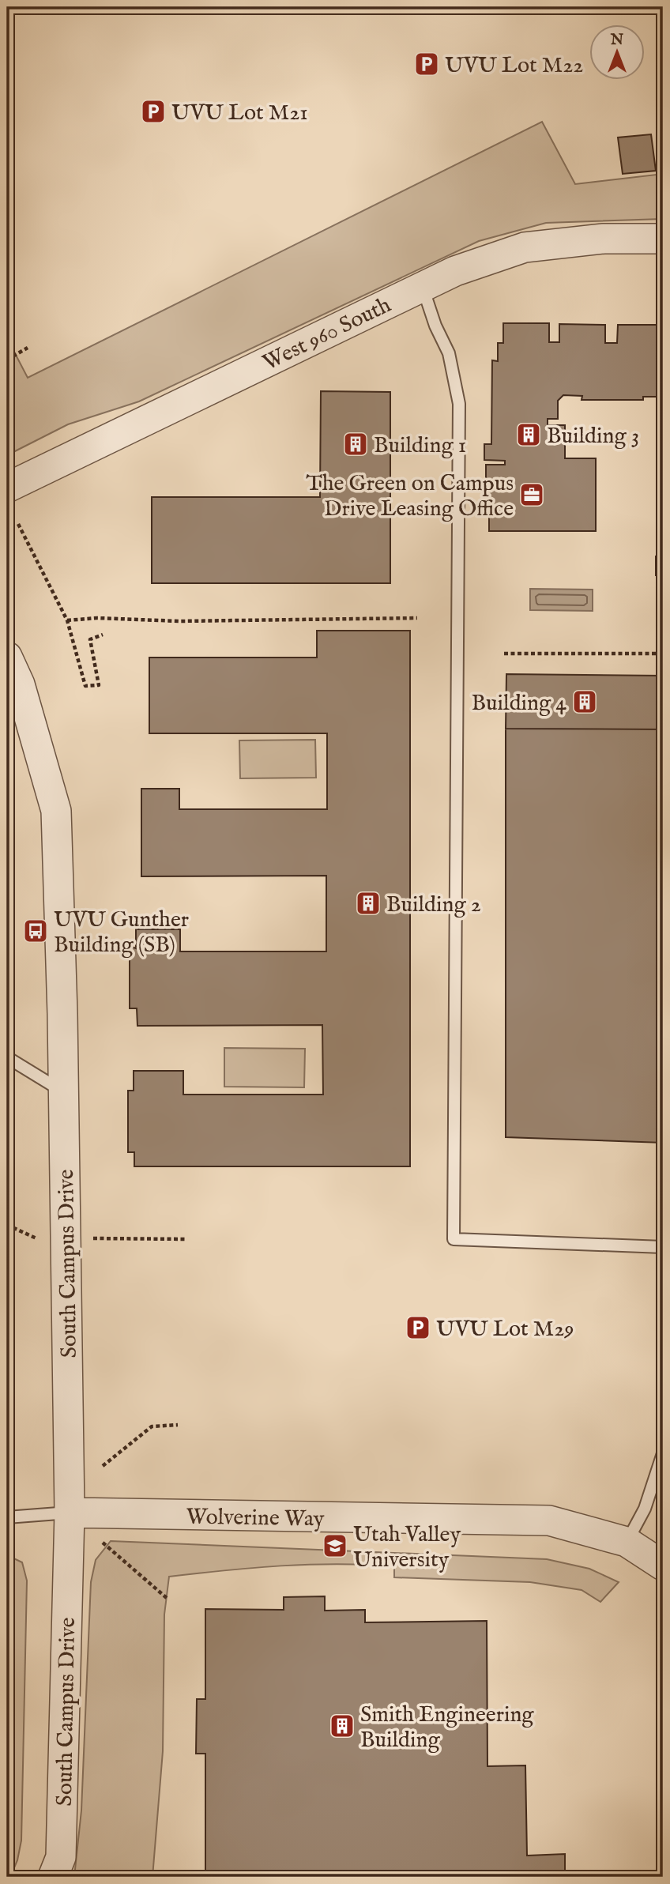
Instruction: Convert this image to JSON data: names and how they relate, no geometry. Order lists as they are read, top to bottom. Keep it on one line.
{"streets":{"street":["West 960 South","South Campus Drive","Wolverine Way"]},"crossings":[["South Campus Drive","Wolverine Way"]],"places":{"parking":["UVU Lot M22","UVU Lot M21","UVU Lot M29"],"building":["Building 3","Building 1","Building 4","Building 2","Smith Engineering Building"],"office":["The Green on Campus Drive Leasing Office"],"bus stop":["UVU Gunther Building (SB)"],"school or university":["Utah Valley University"]},"north":"top"}
